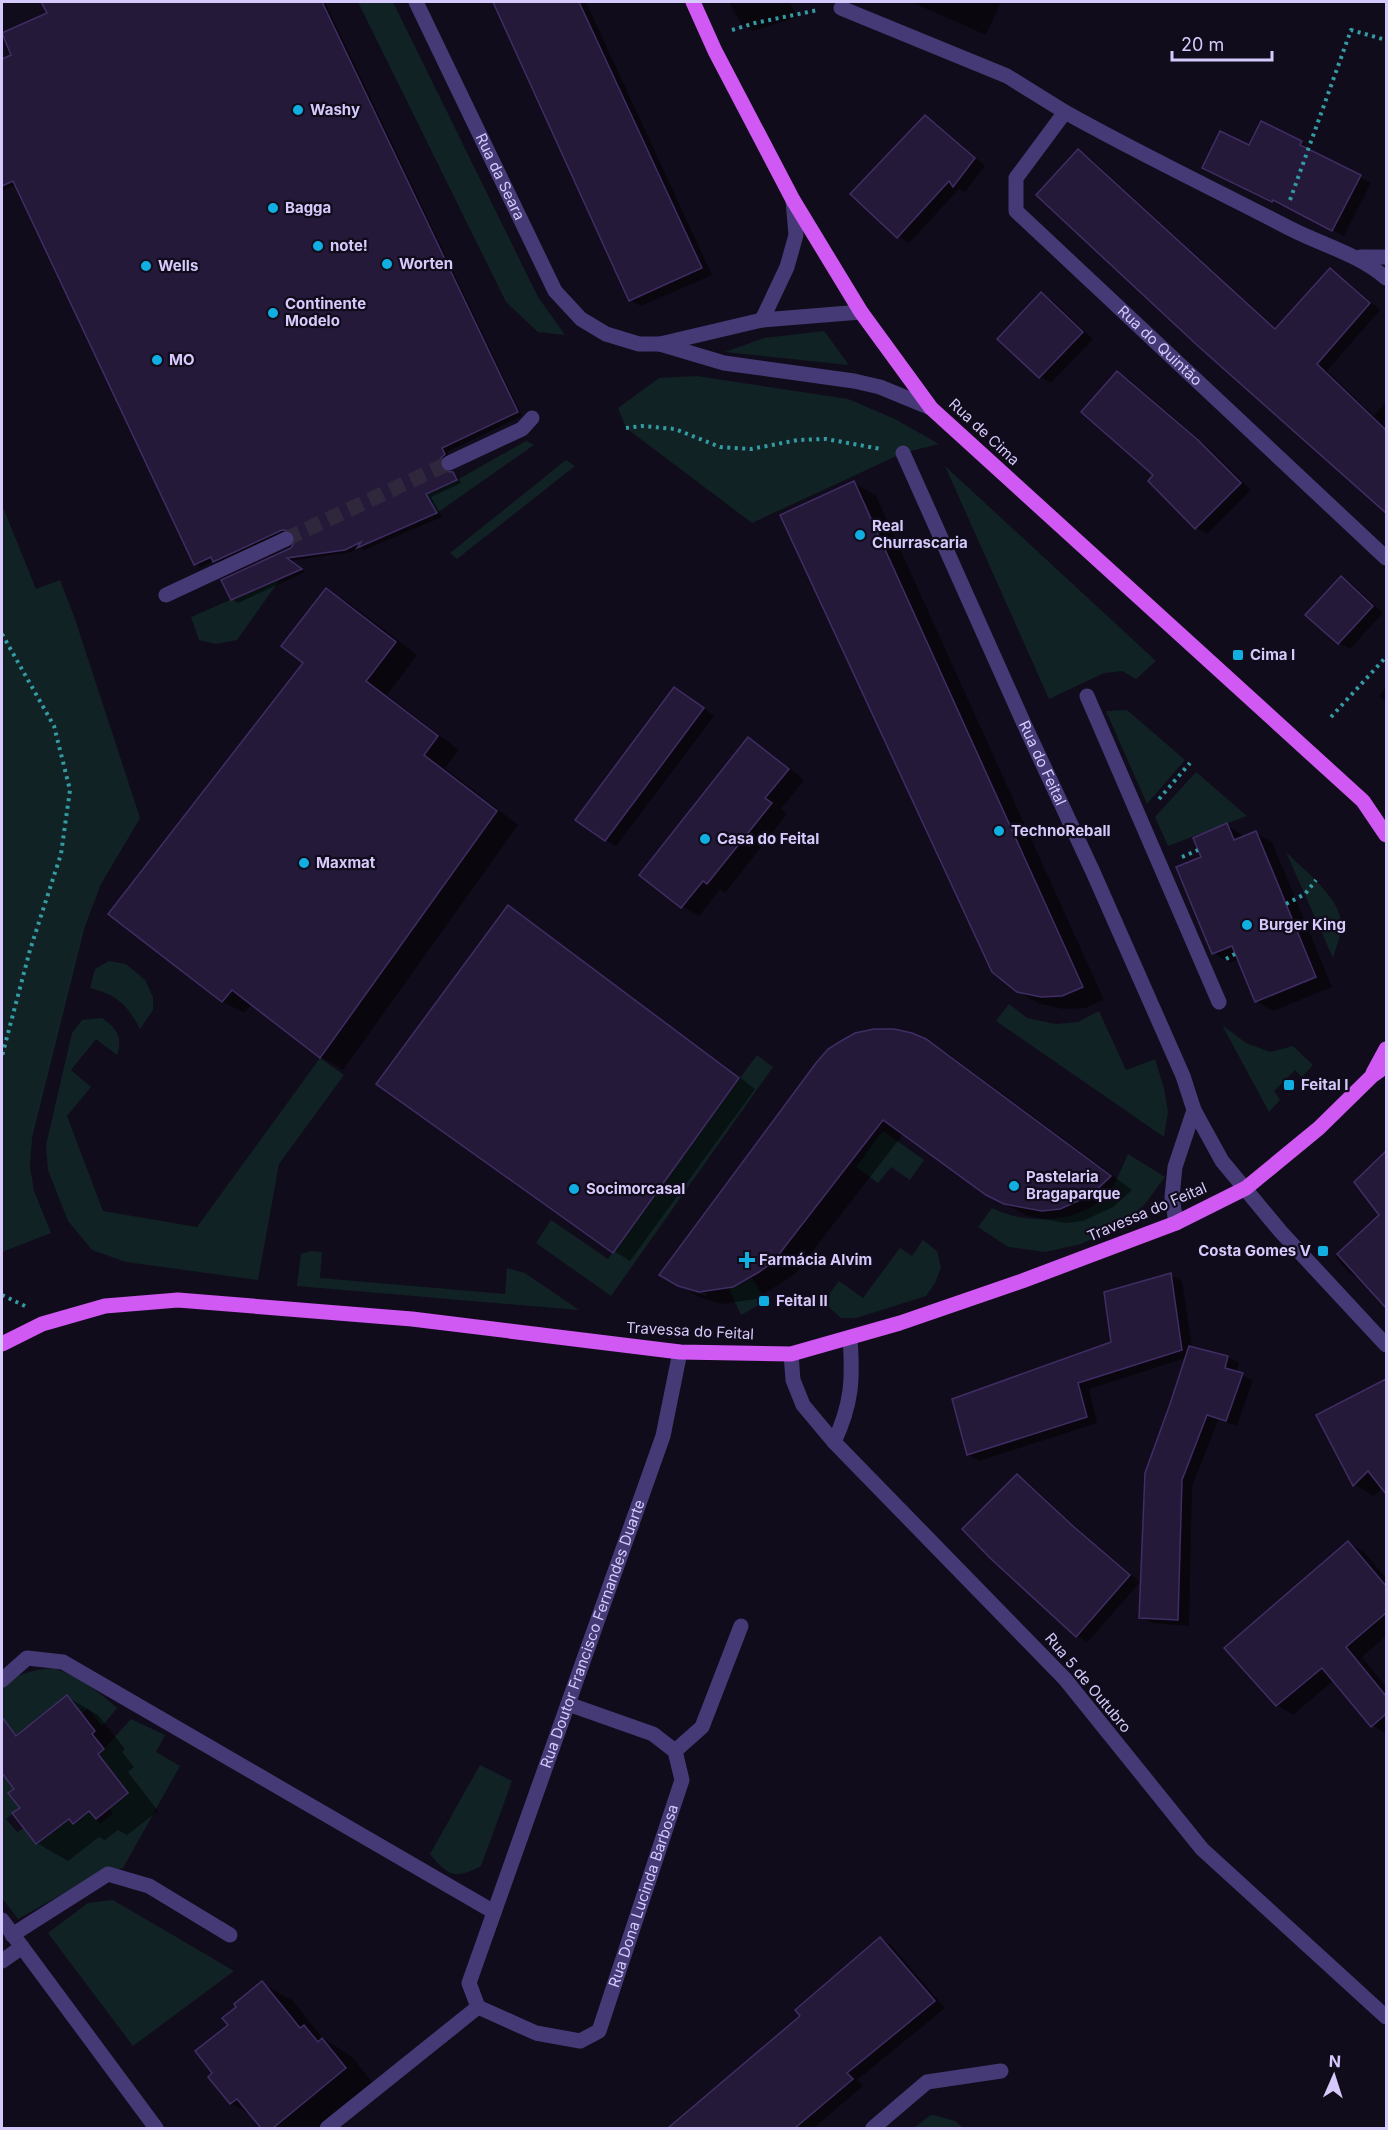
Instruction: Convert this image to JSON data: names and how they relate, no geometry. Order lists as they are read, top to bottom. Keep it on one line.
{"streets":{"main road":["Rua de Cima","Travessa do Feital"],"street":["Rua da Seara","Rua do Quintão","Rua do Feital","Rua Doutor Francisco Fernandes Duarte","Rua 5 de Outubro","Rua Dona Lucinda Barbosa"]},"crossings":[["Rua do Feital","Travessa do Feital"],["Travessa do Feital","Rua Doutor Francisco Fernandes Duarte"],["Travessa do Feital","Rua 5 de Outubro"],["Rua Doutor Francisco Fernandes Duarte","Rua Dona Lucinda Barbosa"]],"places":{"other":["Washy","Bagga","note!","Worten","Wells","Continente Modelo","MO","Real Churrascaria","TechnoReball","Casa do Feital","Maxmat","Burger King","Pastelaria Bragaparque","Socimorcasal"],"transit":["Cima I","Feital I","Costa Gomes V","Feital II"],"health":["Farmácia Alvim"]},"scale_bar":"20 m","north":"top"}
